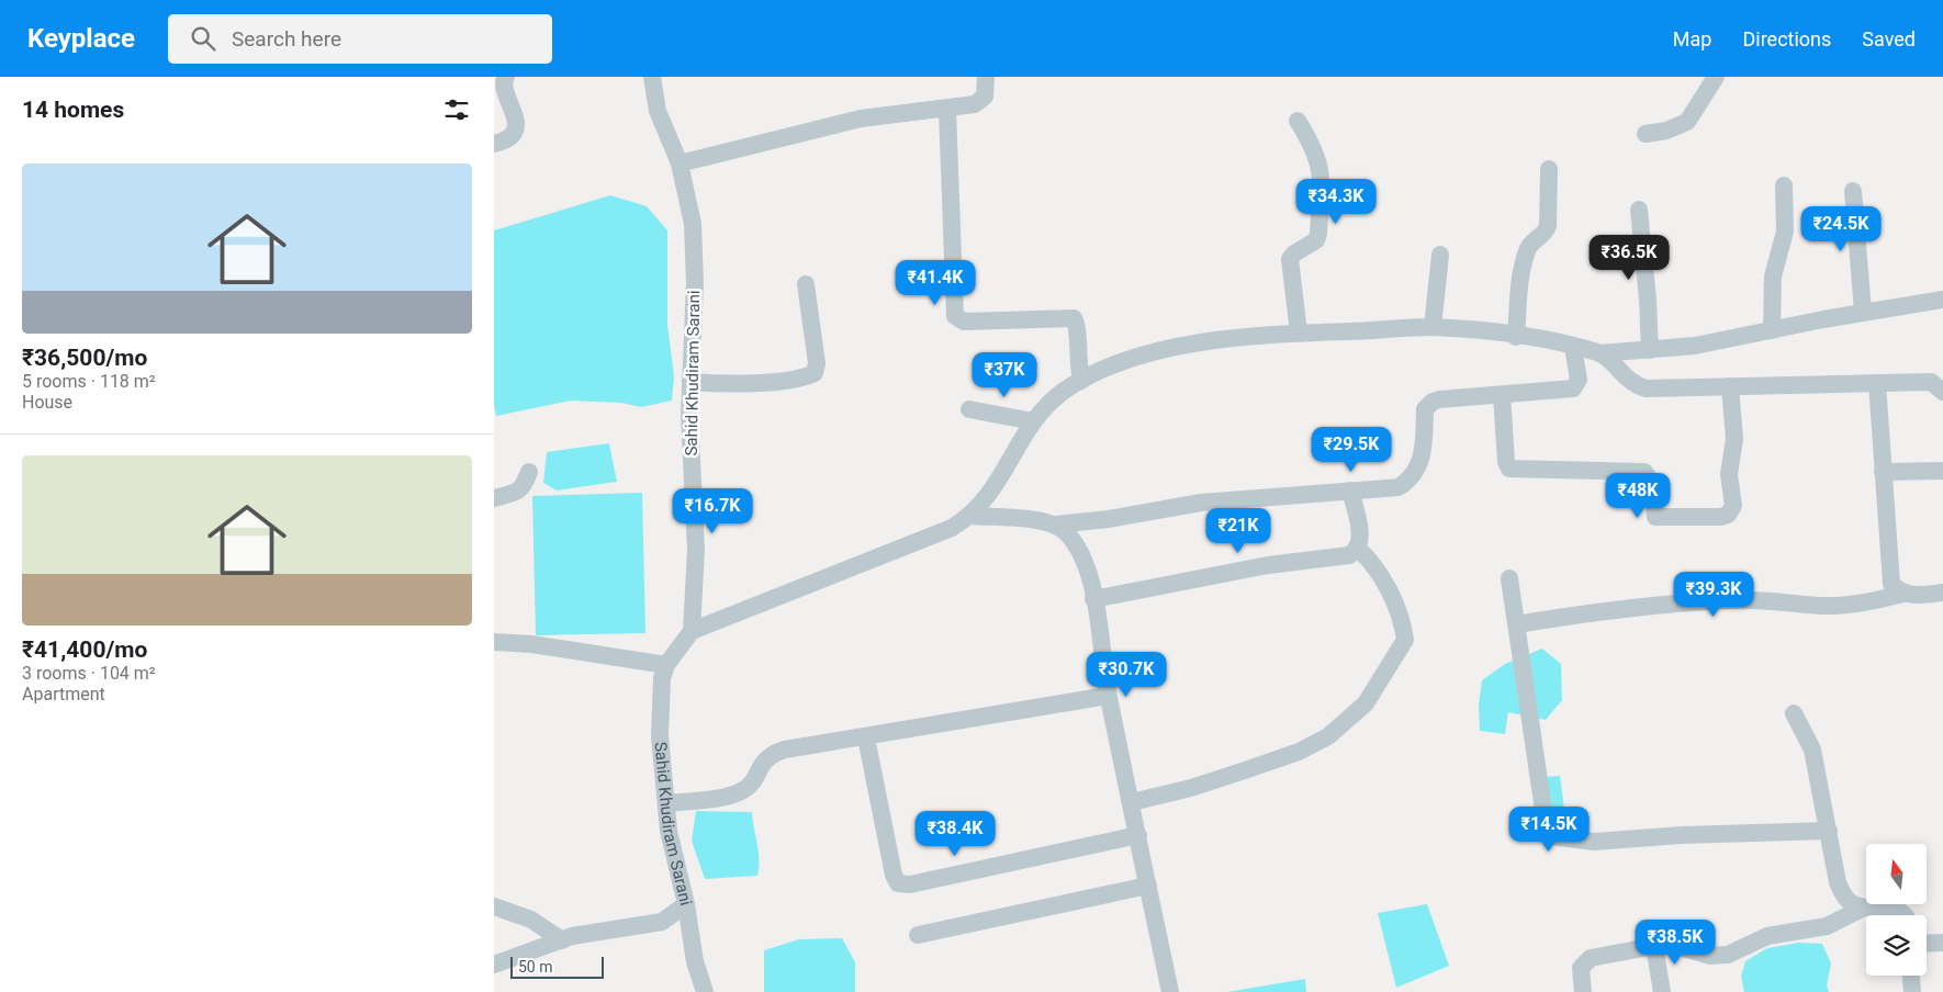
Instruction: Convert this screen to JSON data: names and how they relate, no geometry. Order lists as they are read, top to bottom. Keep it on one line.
{"streets":{"street":["Sahid Khudiram Sarani"]},"scale_bar":"50 m","north":"top","page":{"header":"Keyplace","search":"Search here","nav":["Map","Directions","Saved"],"heading":"14 homes","list":[{"name":"₹36,500/mo","note":"5 rooms · 118 m² · House"},{"name":"₹41,400/mo","note":"3 rooms · 104 m² · Apartment"}],"price":["₹34.3K","₹24.5K","₹36.5K","₹41.4K","₹37K","₹29.5K","₹48K","₹16.7K","₹21K","₹39.3K","₹30.7K","₹14.5K","₹38.4K","₹38.5K"],"scale":"50 m"}}
